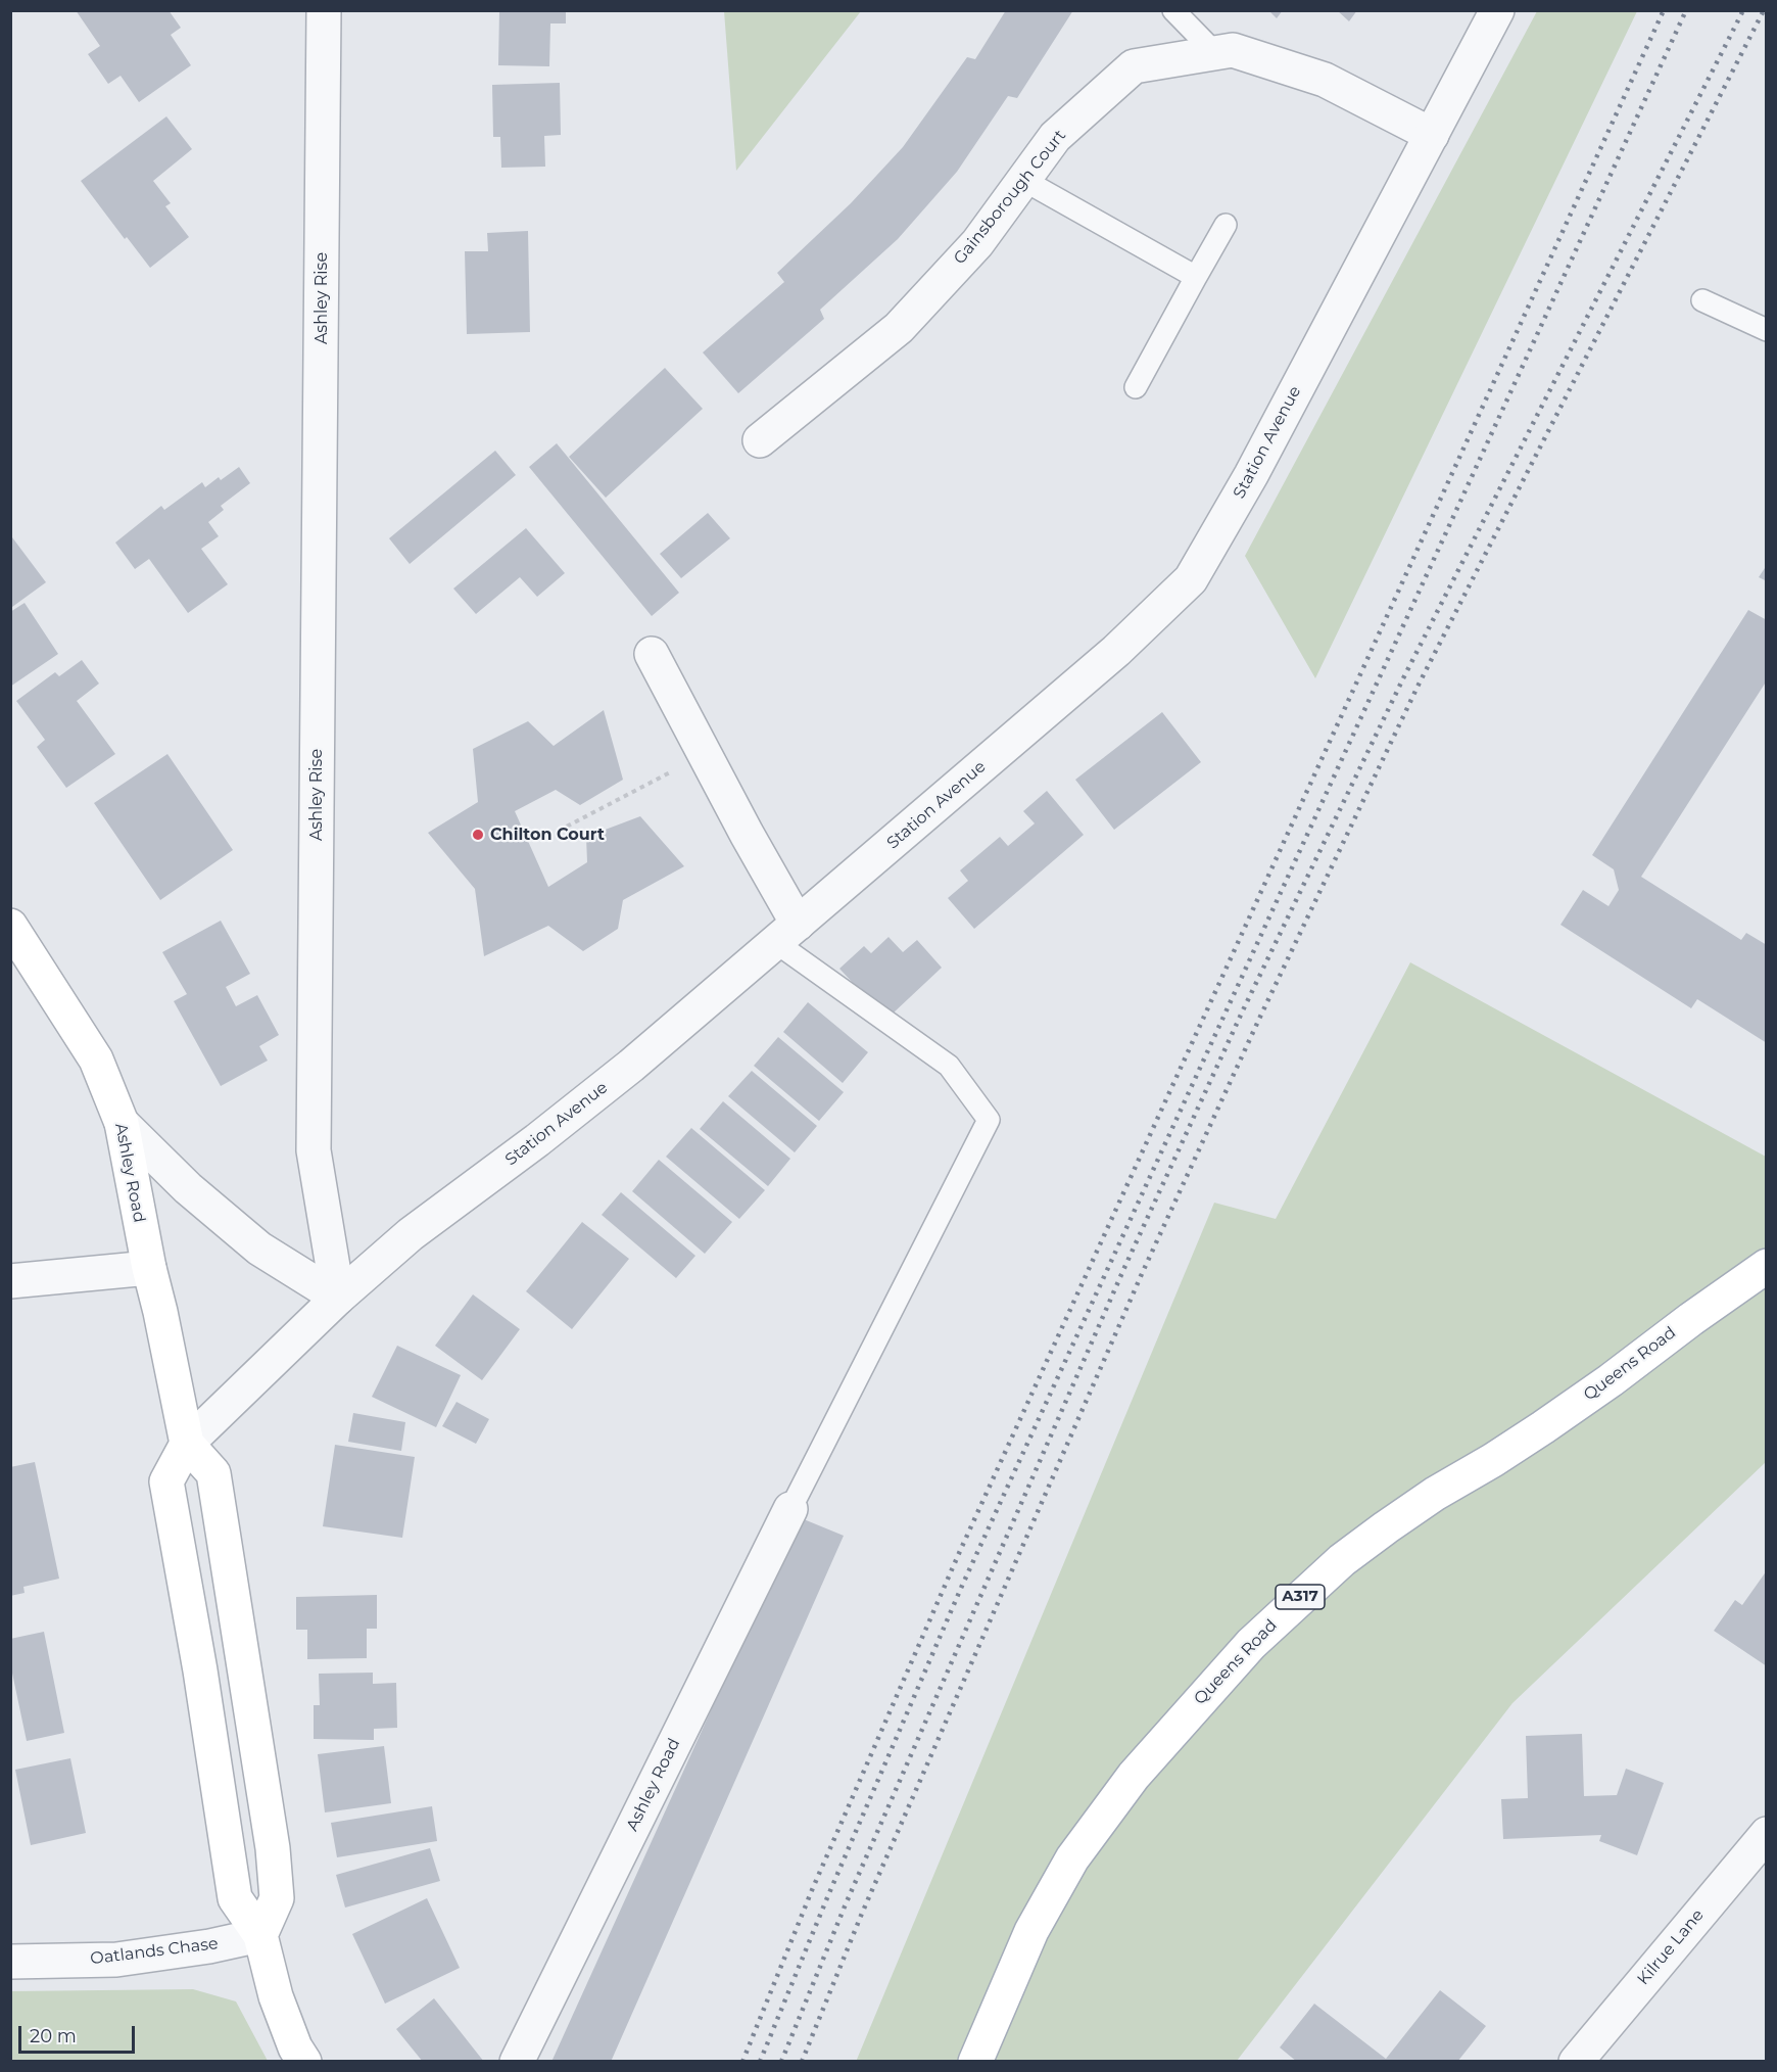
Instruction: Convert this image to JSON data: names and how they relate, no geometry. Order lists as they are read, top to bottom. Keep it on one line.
{"streets":{"main road":["Ashley Road","Queens Road","A317"],"street":["Gainsborough Court","Ashley Rise","Station Avenue","Kilrue Lane","Oatlands Chase"]},"crossings":[["Gainsborough Court","Station Avenue"],["Ashley Rise","Station Avenue"],["Station Avenue","Ashley Road"]],"places":["Chilton Court"],"scale_bar":"20 m"}
